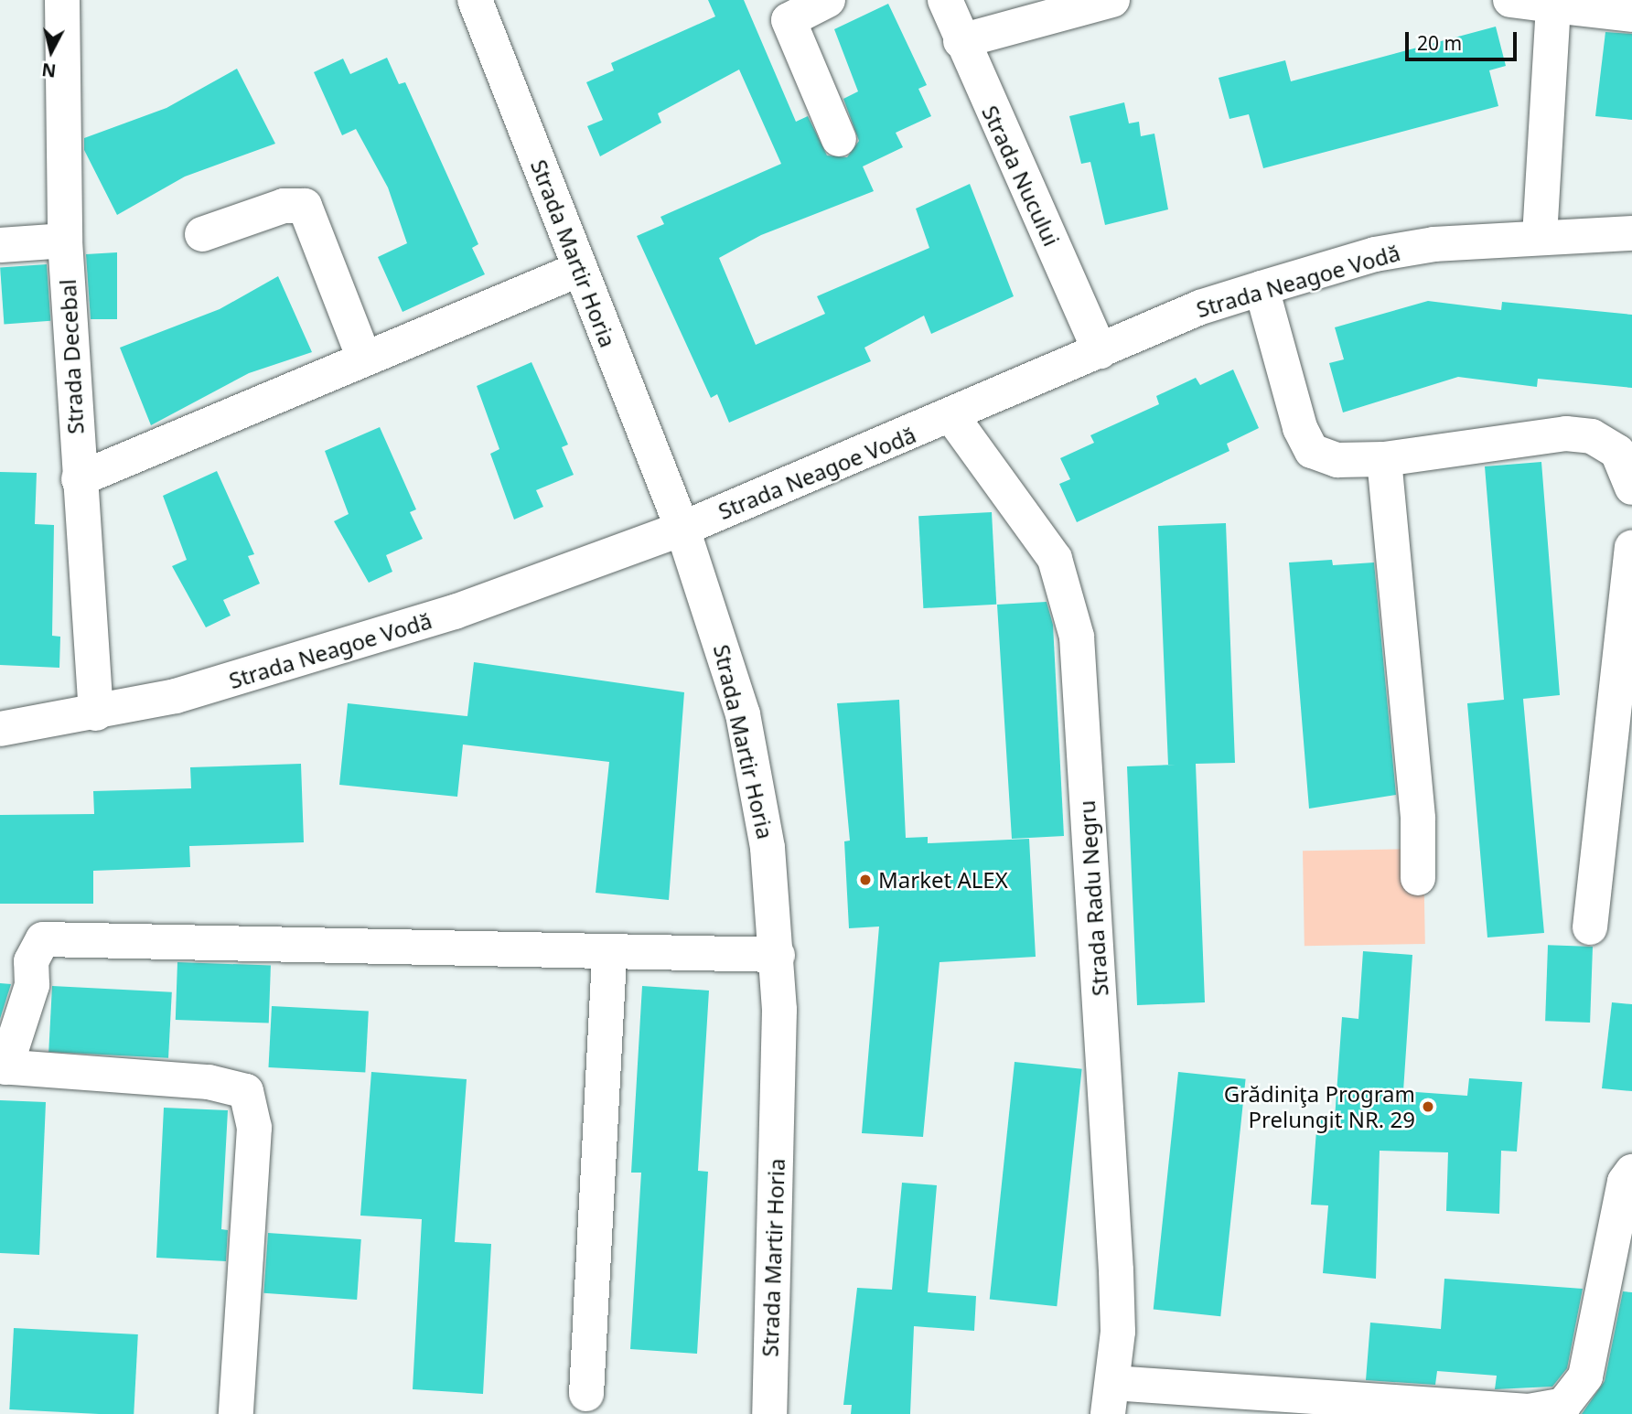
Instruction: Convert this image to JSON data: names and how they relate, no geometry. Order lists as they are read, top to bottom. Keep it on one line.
{"streets":{"street":["Strada Nucului","Strada Martir Horia","Strada Neagoe Vodă","Strada Decebal","Strada Radu Negru"]},"crossings":[["Strada Nucului","Strada Neagoe Vodă"],["Strada Martir Horia","Strada Neagoe Vodă"],["Strada Neagoe Vodă","Strada Decebal"],["Strada Neagoe Vodă","Strada Radu Negru"]],"places":["Market ALEX","Grădiniţa Program Prelungit NR. 29"],"scale_bar":"20 m","north":"bottom"}
